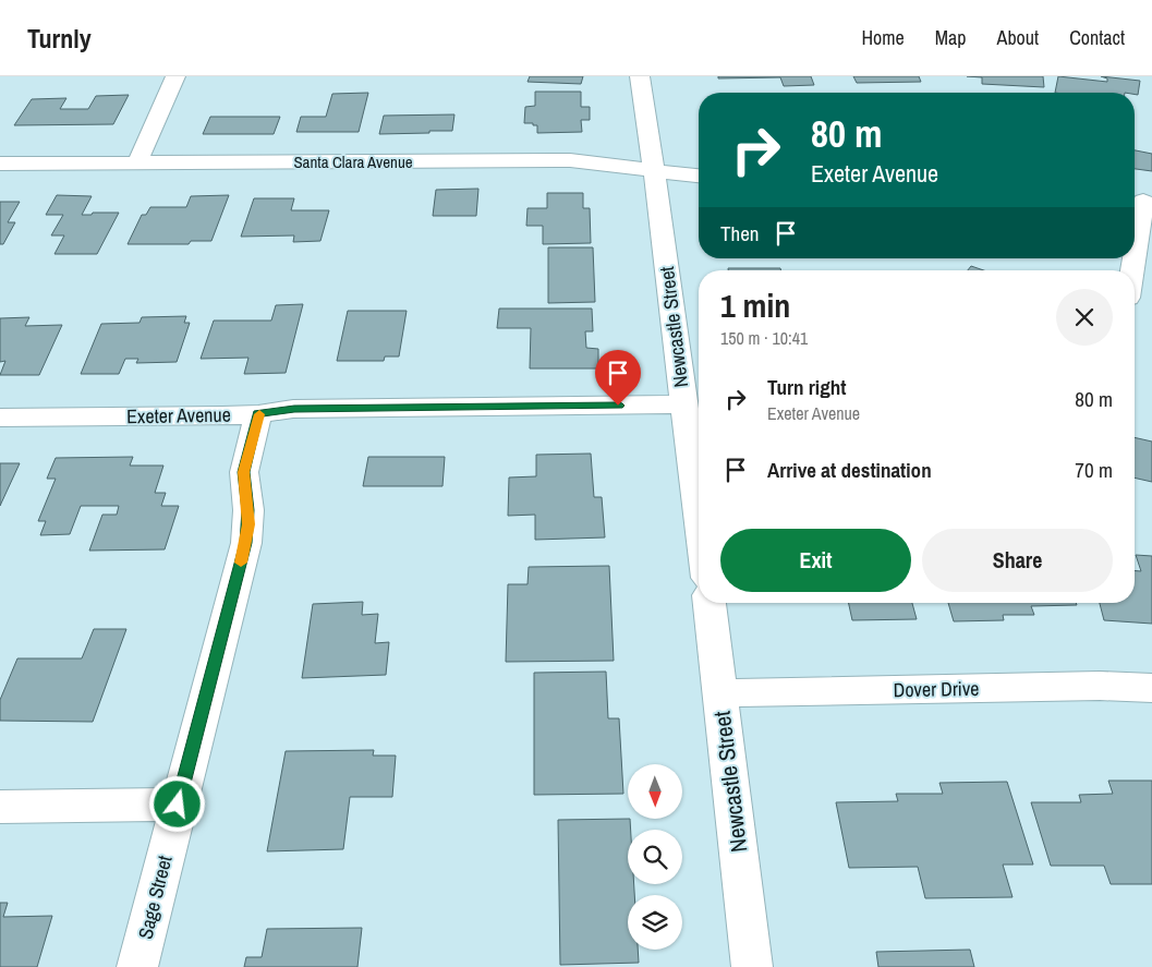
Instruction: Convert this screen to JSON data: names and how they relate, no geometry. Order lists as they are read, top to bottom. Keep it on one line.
{"streets":{"street":["Santa Clara Avenue","Newcastle Street","Exeter Avenue","Dover Drive","Sage Street"]},"crossings":[["Santa Clara Avenue","Newcastle Street"],["Newcastle Street","Exeter Avenue"],["Newcastle Street","Dover Drive"],["Exeter Avenue","Sage Street"]],"north":"bottom","page":{"header":"Turnly","nav":["Home","Map","About","Contact"],"turn":["80 m","Exeter Avenue"],"then":"Then","heading":["1 min","150 m · 10:41"],"list":[{"name":"Turn right","note":"Exeter Avenue","value":"80 m"},{"name":"Arrive at destination","value":"70 m"}],"buttons":["Exit","Share"]}}
